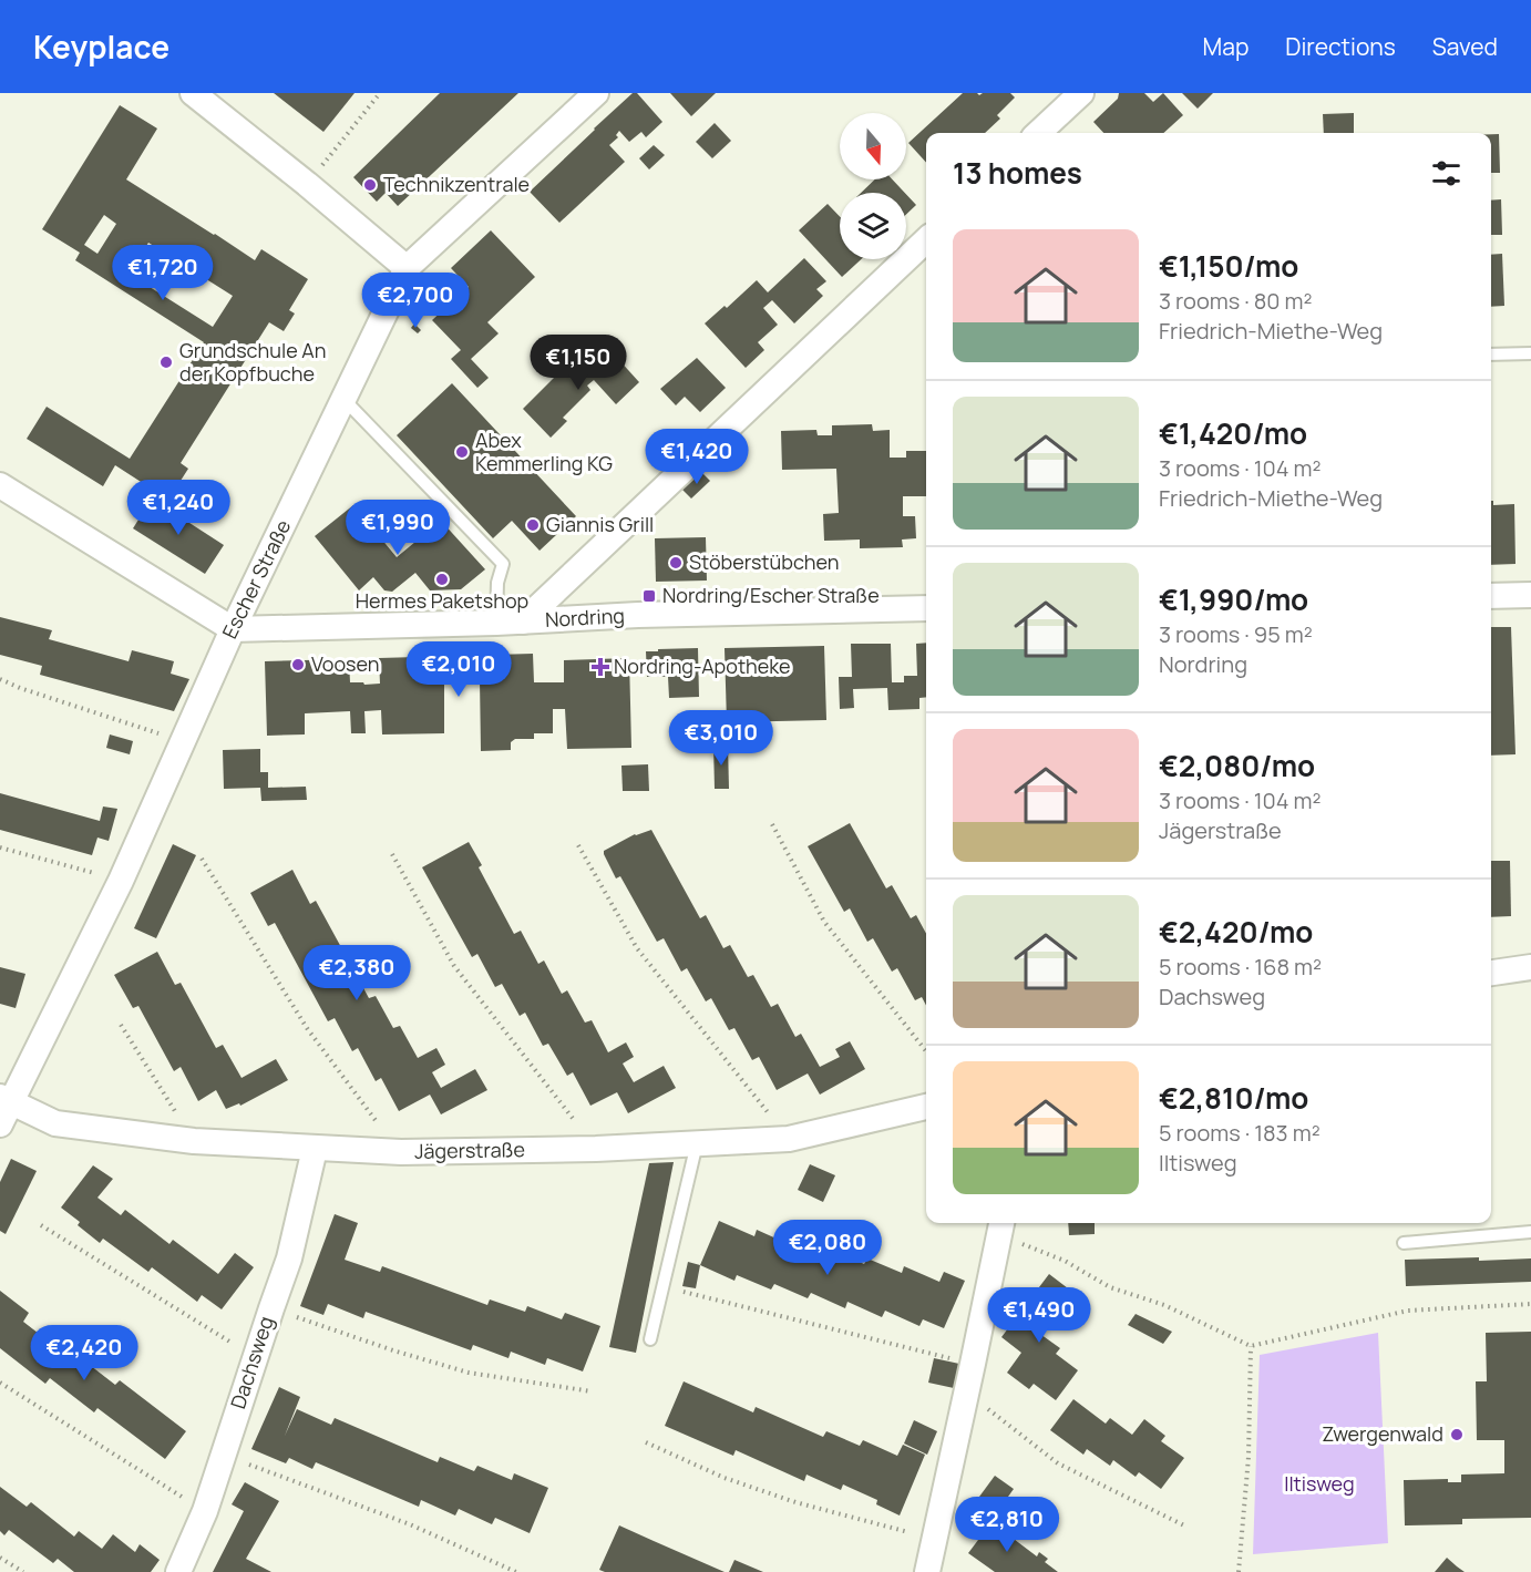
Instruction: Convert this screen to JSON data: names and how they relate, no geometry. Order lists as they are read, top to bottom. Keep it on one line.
{"streets":{"street":["Escher Straße","Nordring","Jägerstraße","Dachsweg"]},"crossings":[["Escher Straße","Nordring"],["Escher Straße","Jägerstraße"],["Jägerstraße","Dachsweg"]],"parks":["Iltisweg"],"places":{"other":["Technikzentrale","Grundschule An der Kopfbuche","Abex Kemmerling KG","Giannis Grill","Stöberstübchen","Hermes Paketshop","Voosen","Zwergenwald"],"transit":["Nordring/Escher Straße"],"health":["Nordring-Apotheke"]},"north":"bottom","page":{"header":"Keyplace","nav":["Map","Directions","Saved"],"heading":"13 homes","list":[{"name":"€1,150/mo","note":"3 rooms · 80 m² · Friedrich-Miethe-Weg"},{"name":"€1,420/mo","note":"3 rooms · 104 m² · Friedrich-Miethe-Weg"},{"name":"€1,990/mo","note":"3 rooms · 95 m² · Nordring"},{"name":"€2,080/mo","note":"3 rooms · 104 m² · Jägerstraße"},{"name":"€2,420/mo","note":"5 rooms · 168 m² · Dachsweg"},{"name":"€2,810/mo","note":"5 rooms · 183 m² · Iltisweg"}],"price":["€1,720","€2,700","€1,150","€1,420","€1,240","€1,990","€2,010","€3,010","€2,380","€2,080","€1,490","€2,420","€2,810"]}}
